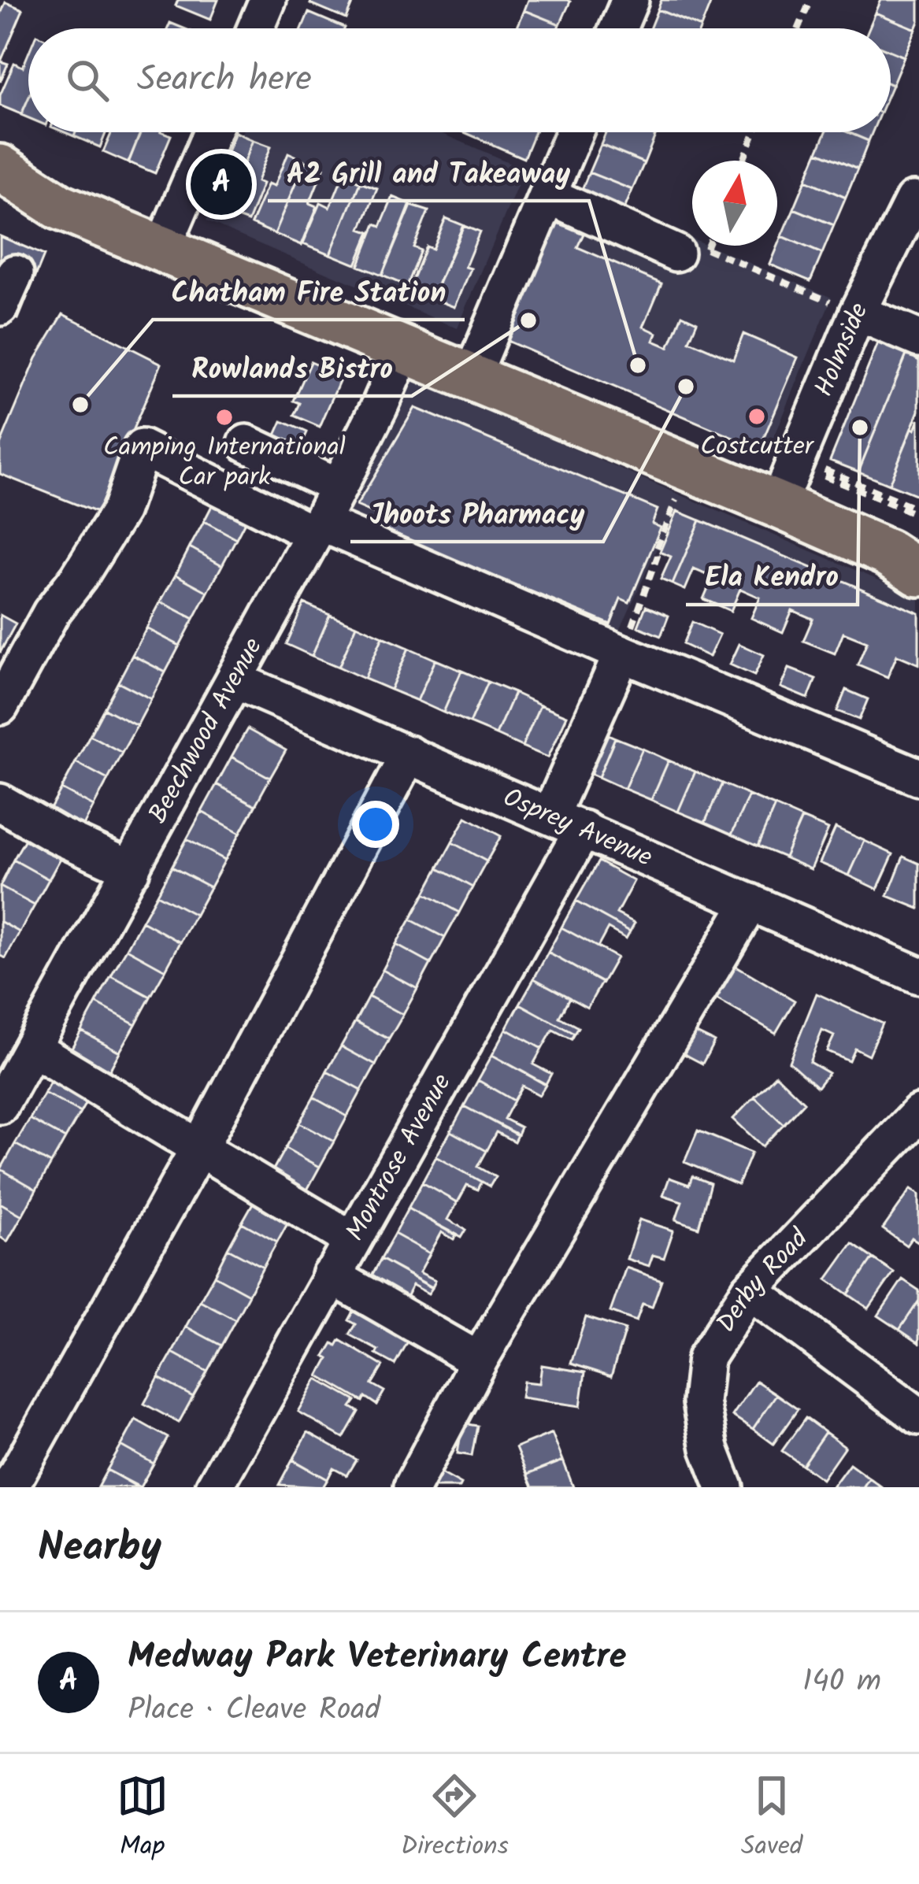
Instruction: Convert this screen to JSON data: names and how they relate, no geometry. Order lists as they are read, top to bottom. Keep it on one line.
{"streets":{"street":["Holmside","Beechwood Avenue","Osprey Avenue","Montrose Avenue","Derby Road"]},"crossings":[["Beechwood Avenue","Osprey Avenue"],["Osprey Avenue","Montrose Avenue"]],"places":["Rowlands Bistro","A2 Grill and Takeaway","Jhoots Pharmacy","Chatham Fire Station","Costcutter","Camping International Car park","Ela Kendro"],"north":"top","page":{"search":"Search here","pins":"A","heading":"Nearby","list":[{"mark":"A","name":"Medway Park Veterinary Centre","note":"Place · Cleave Road","value":"140 m"}],"nav":["Map","Directions","Saved"]}}
